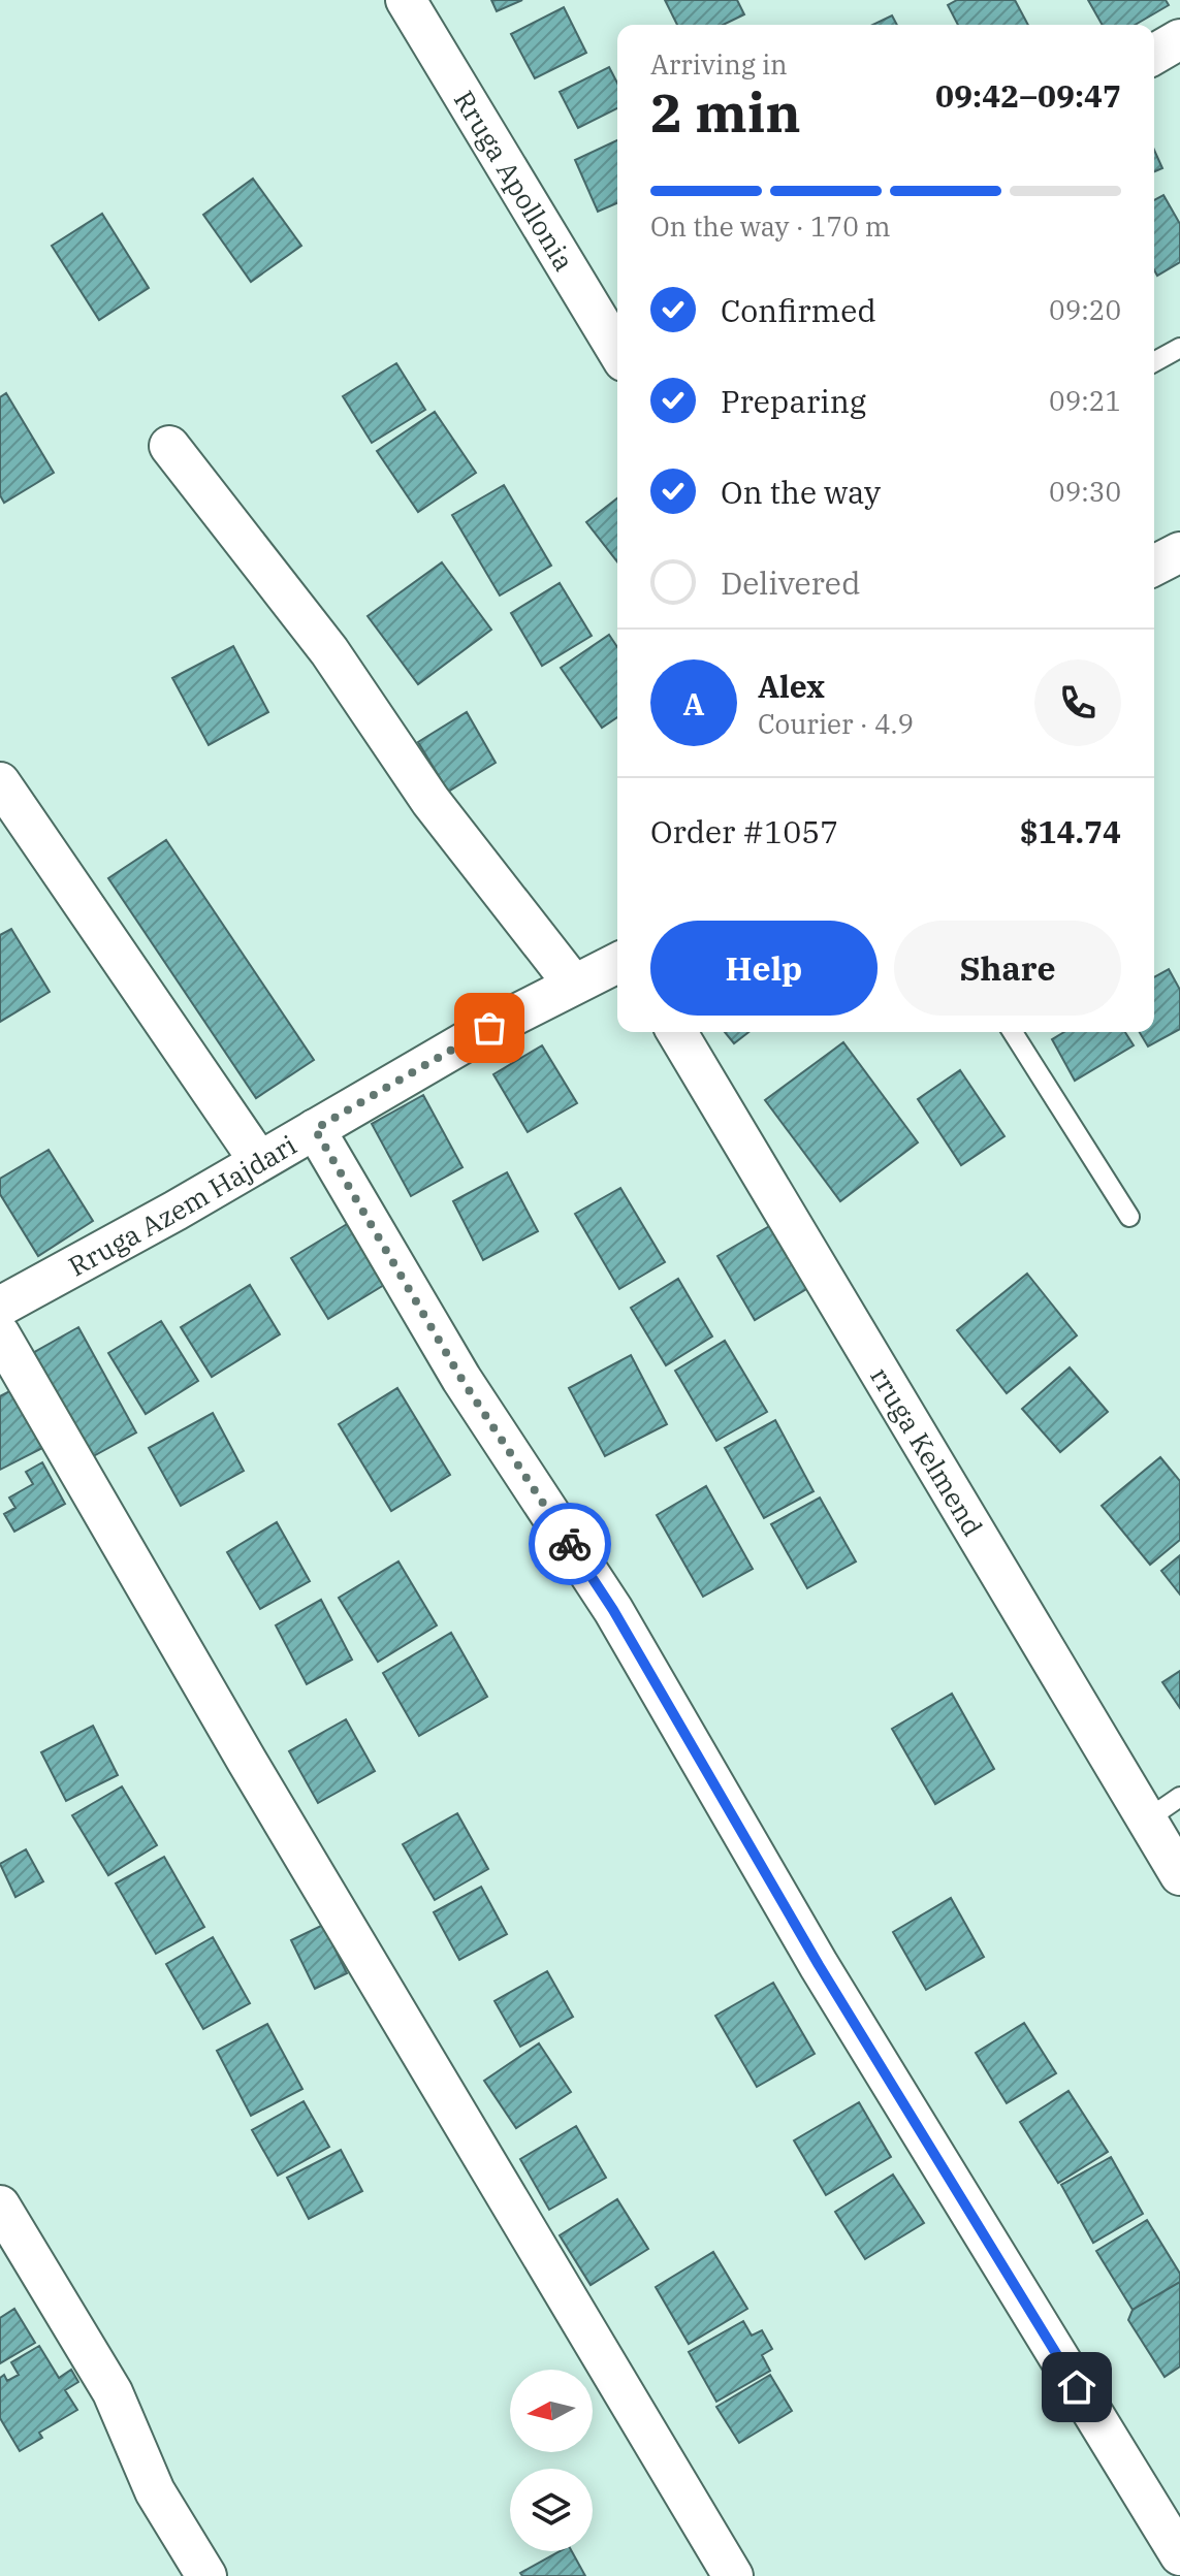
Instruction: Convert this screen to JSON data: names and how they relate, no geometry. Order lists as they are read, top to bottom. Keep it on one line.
{"streets":{"street":["Rruga Apollonia","Rruga Azem Hajdari","rruga Kelmend"]},"north":"left","page":{"heading":["2 min","Arriving in","09:42–09:47"],"panel":["Alex","Courier · 4.9","Order #1057","$14.74"],"bar":"On the way · 170 m","list":[["Confirmed","09:20"],["Preparing","09:21"],["On the way","09:30"],"Delivered"],"round":"A","buttons":["Help","Share"]}}
